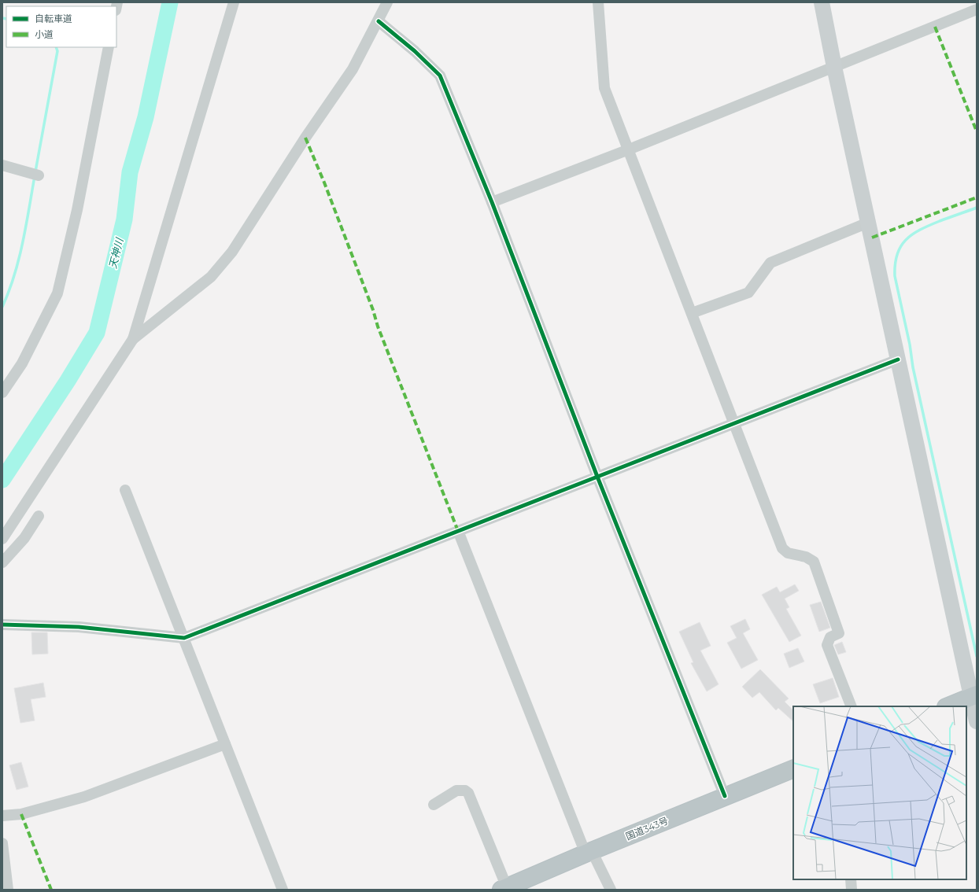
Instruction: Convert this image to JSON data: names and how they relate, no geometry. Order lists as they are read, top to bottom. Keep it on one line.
{"streets":{"highway":["国道343号"]},"water":["天神川"],"legend":["自転車道","小道"]}
